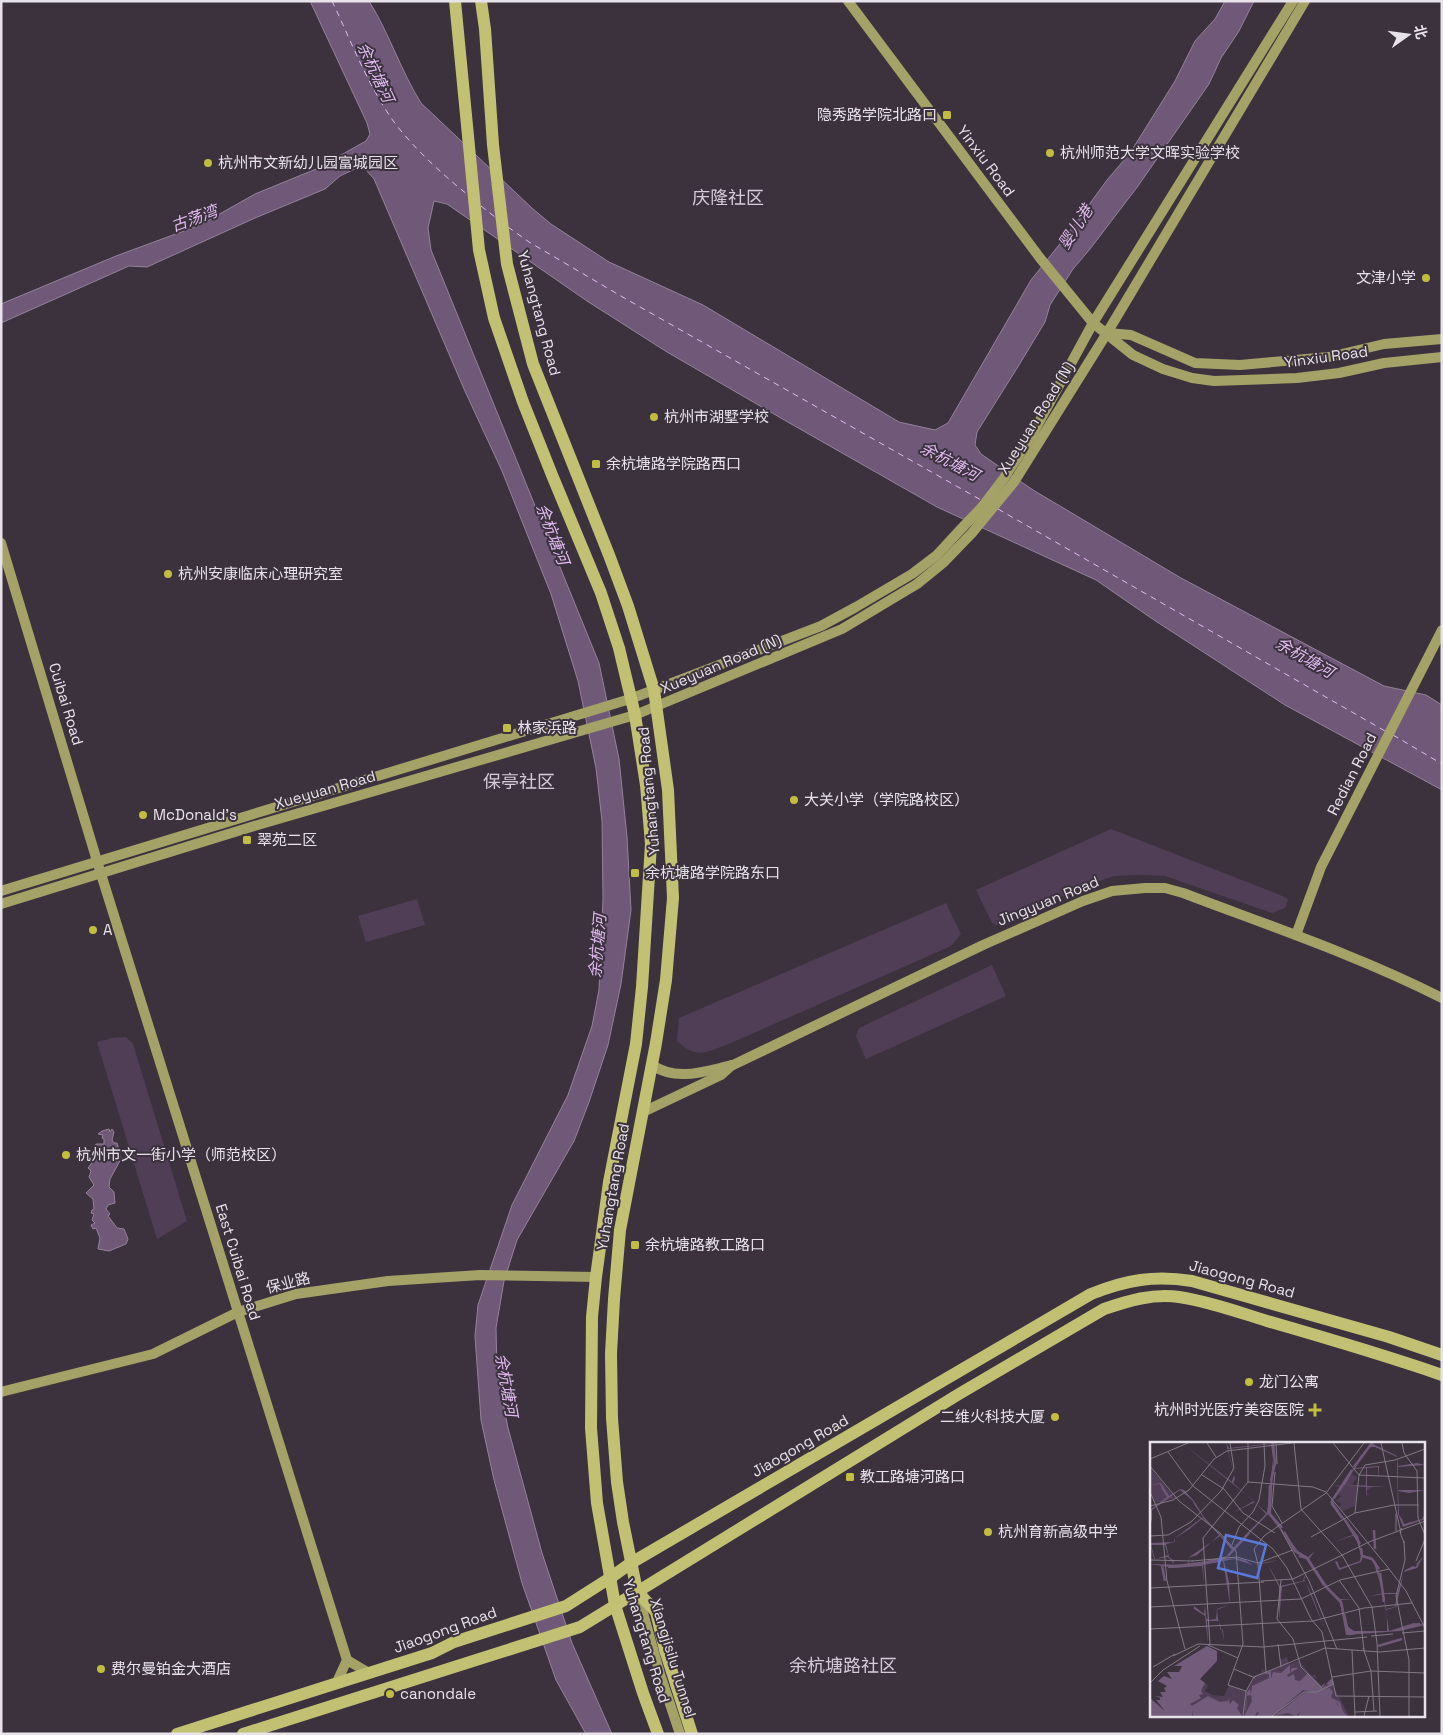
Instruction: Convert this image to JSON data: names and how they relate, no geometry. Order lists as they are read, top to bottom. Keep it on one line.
{"streets":{"main road":["Yinxiu Road","Yuhangtang Road","Xueyuan Road (N)","Cuibai Road","Redian Road","Xueyuan Road","Jingyuan Road","East Cuibai Road","Jiaogong Road","保业路","Xiangjisilu Tunnel"]},"crossings":[["Yinxiu Road","Xueyuan Road (N)"],["Yuhangtang Road","Xueyuan Road (N)"],["Yuhangtang Road","Xueyuan Road"],["Yuhangtang Road","Jingyuan Road"],["Yuhangtang Road","Jiaogong Road"],["Yuhangtang Road","保业路"],["Yuhangtang Road","Xiangjisilu Tunnel"],["Xueyuan Road (N)","Xueyuan Road"],["Cuibai Road","Xueyuan Road"],["Cuibai Road","East Cuibai Road"],["Redian Road","Jingyuan Road"],["Xueyuan Road","East Cuibai Road"],["East Cuibai Road","保业路"]],"districts":["庆隆社区","保亭社区","余杭塘路社区"],"water":["余杭塘河","古荡湾","婴儿港"],"places":{"transit":["隐秀路学院北路口","余杭塘路学院路西口","林家浜路","翠苑二区","余杭塘路学院路东口","余杭塘路教工路口","教工路塘河路口"],"other":["杭州师范大学文晖实验学校","杭州市文新幼儿园富城园区","文津小学","杭州市湖墅学校","杭州安康临床心理研究室","大关小学（学院路校区）","McDonald's","A","杭州市文一街小学（师范校区）","龙门公寓","二维火科技大厦","杭州育新高级中学","费尔曼铂金大酒店","canondale"],"health":["杭州时光医疗美容医院"]},"north":"right"}
